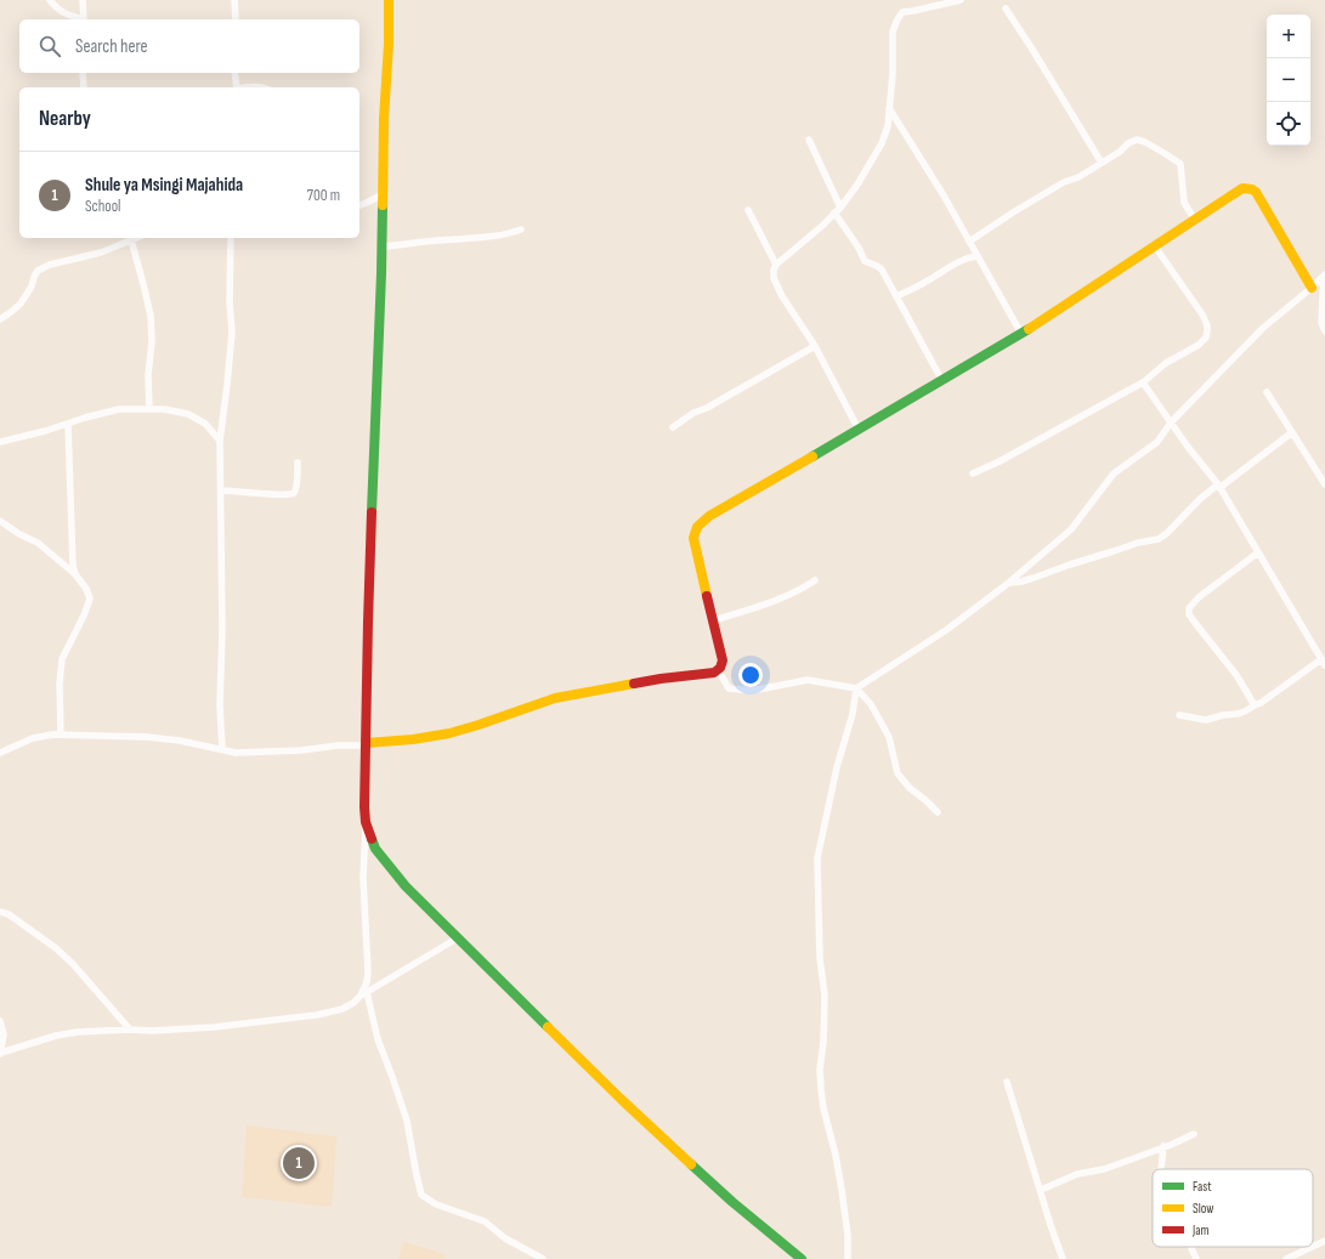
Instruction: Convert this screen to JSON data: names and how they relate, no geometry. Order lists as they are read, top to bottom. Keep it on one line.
{"legend":["Fast","Slow","Jam"],"page":{"map_buttons":["+","−"],"search":"Search here","heading":"Nearby","list":[{"mark":"1","name":"Shule ya Msingi Majahida","note":"School","value":"700 m"}],"pins":"1"}}
